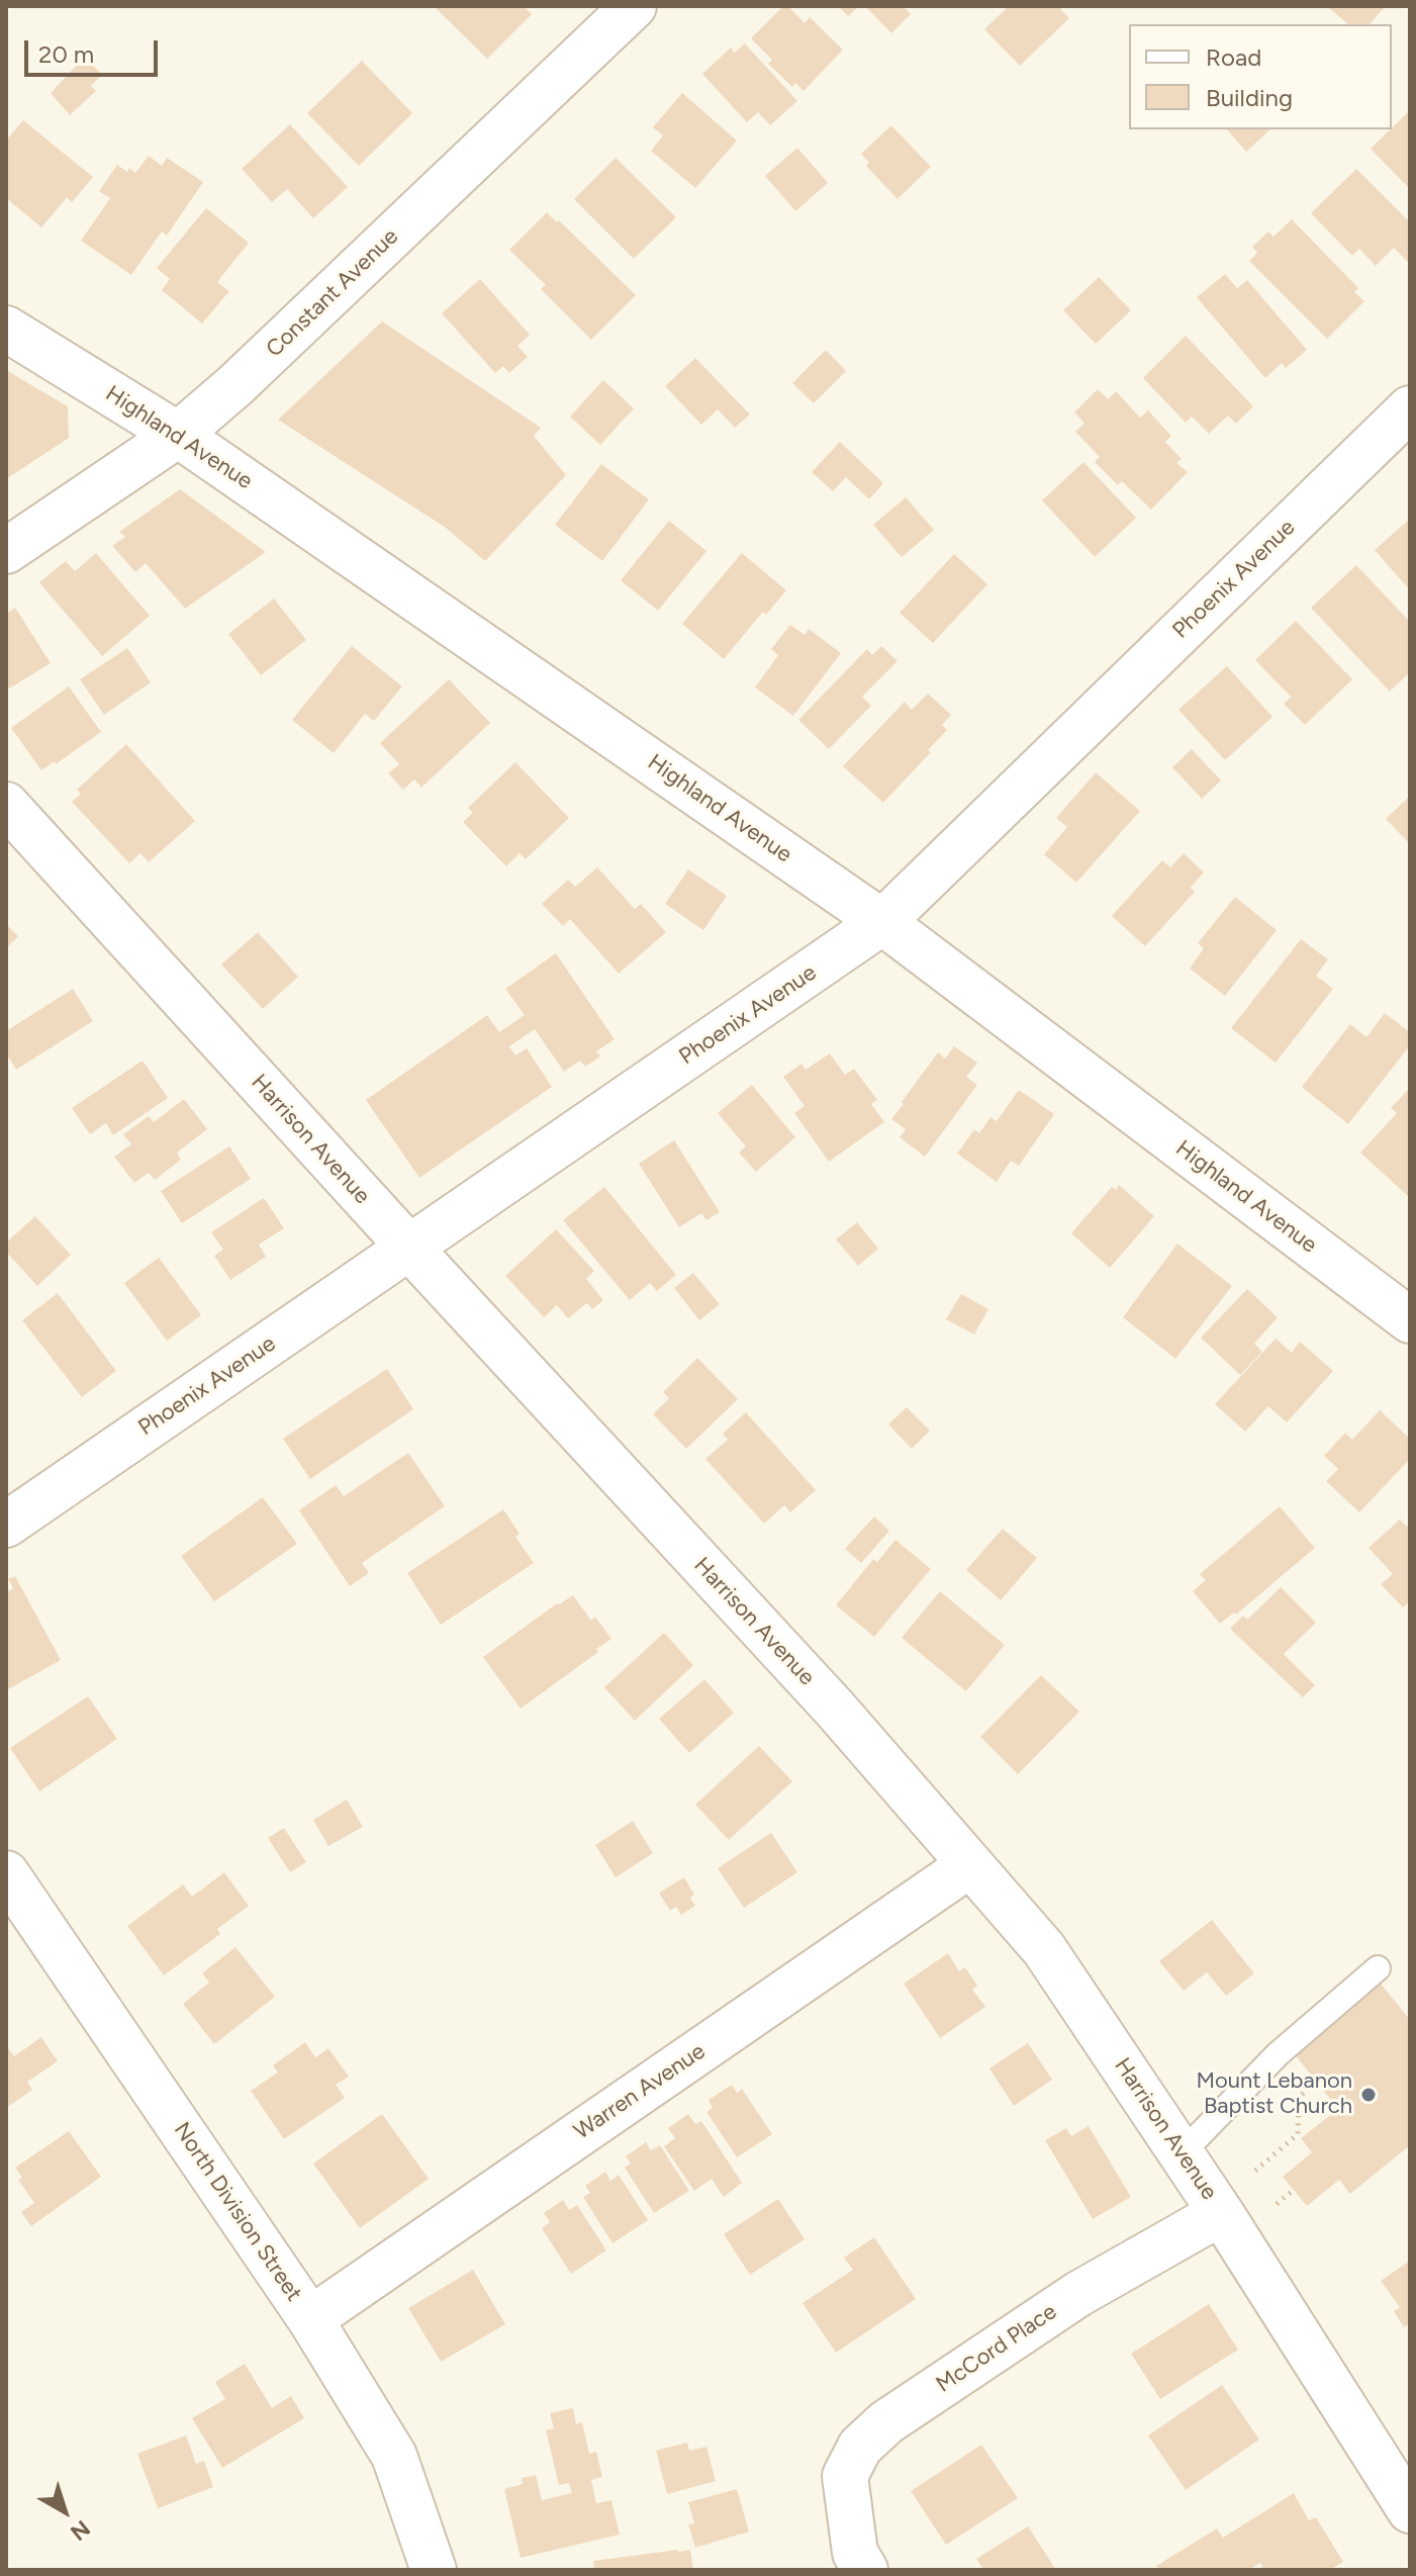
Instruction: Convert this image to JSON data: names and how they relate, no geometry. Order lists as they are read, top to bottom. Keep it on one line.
{"streets":{"street":["Constant Avenue","Highland Avenue","Phoenix Avenue","Harrison Avenue","Warren Avenue","North Division Street","McCord Place"]},"crossings":[["Constant Avenue","Highland Avenue"],["Highland Avenue","Phoenix Avenue"],["Phoenix Avenue","Harrison Avenue"],["Harrison Avenue","Warren Avenue"],["Harrison Avenue","McCord Place"],["Warren Avenue","North Division Street"]],"places":["Mount Lebanon Baptist Church"],"legend":["Road","Building"],"scale_bar":"20 m","north":"bottom right"}
